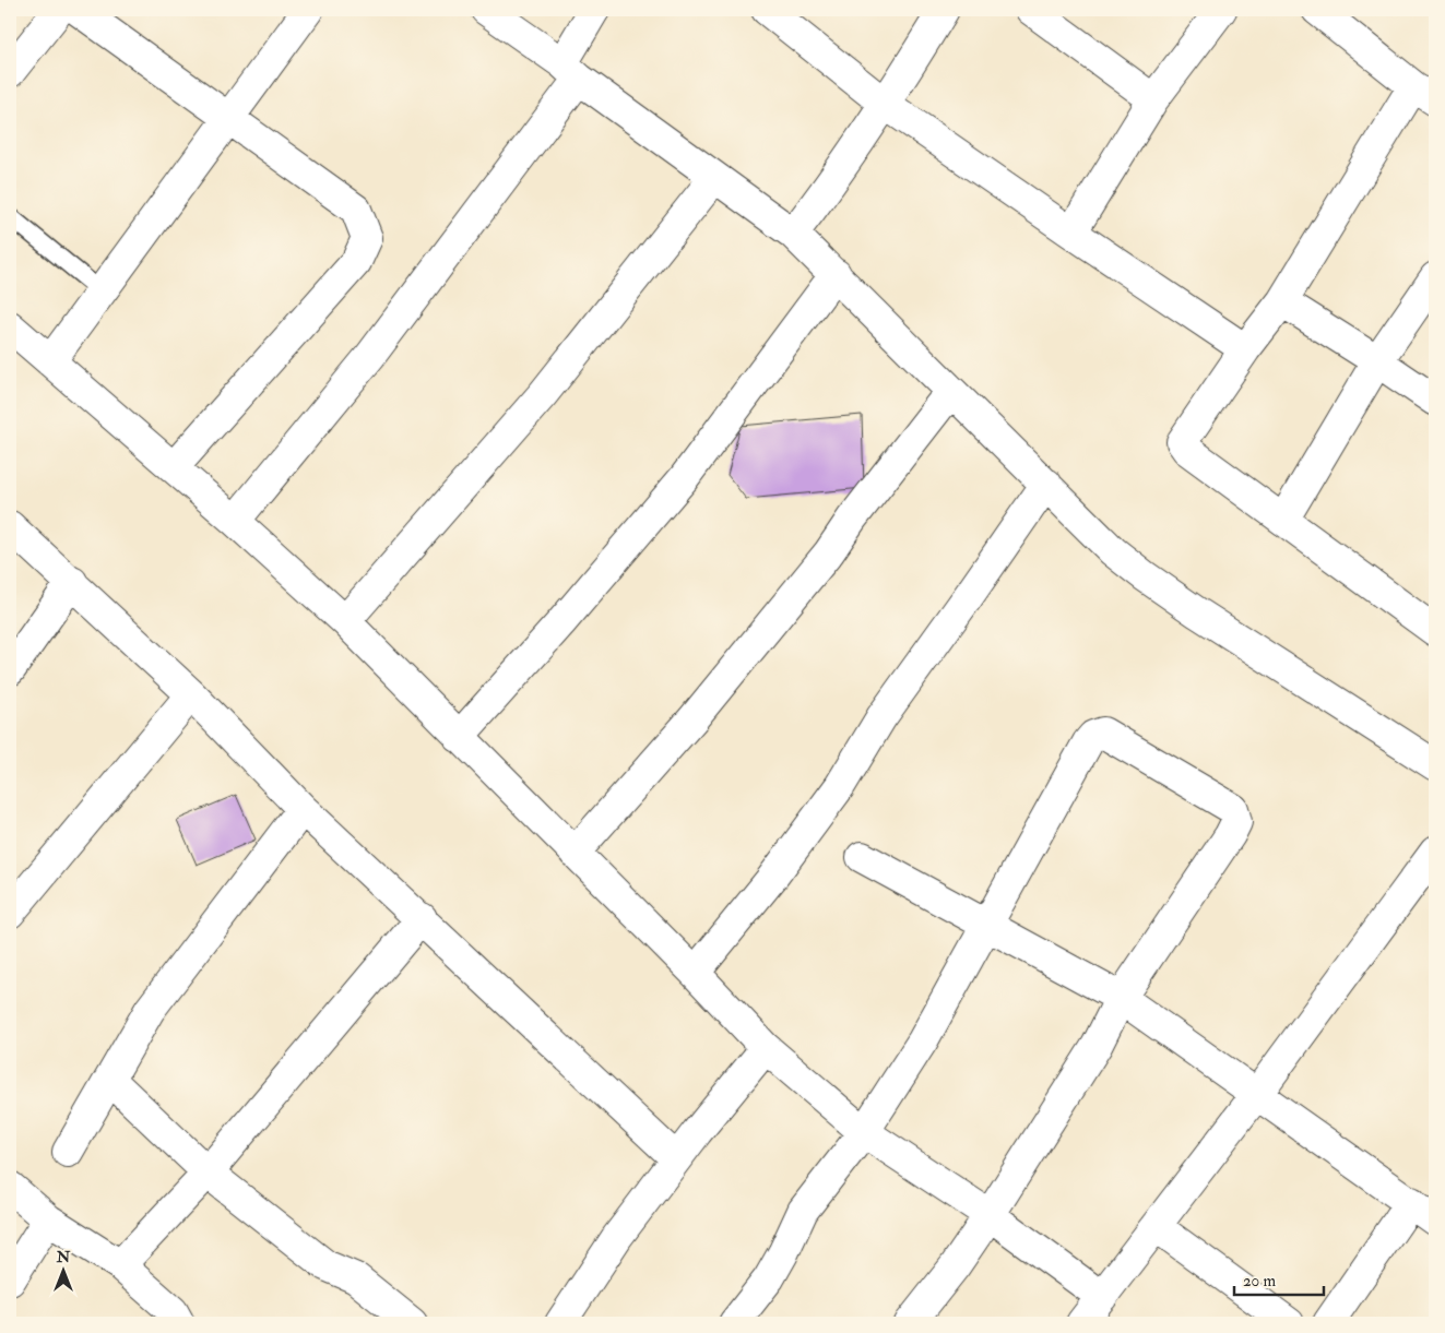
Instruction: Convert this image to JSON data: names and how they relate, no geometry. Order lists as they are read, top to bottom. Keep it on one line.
{"scale_bar":"20 m","north":"top"}
